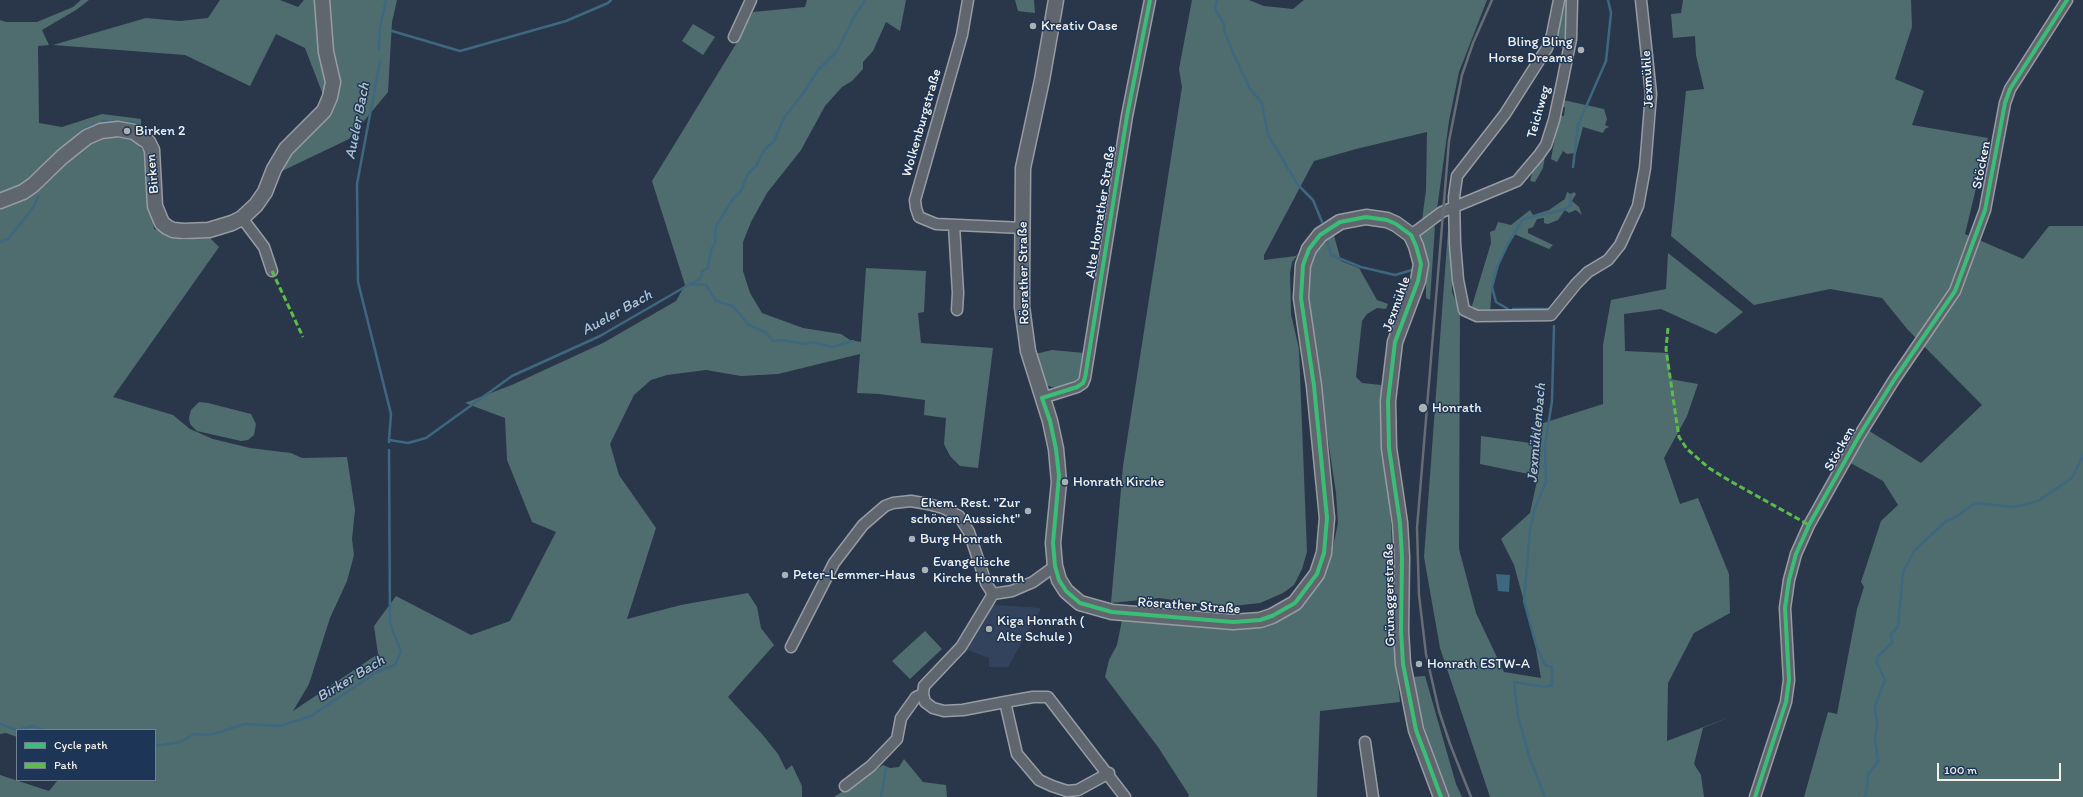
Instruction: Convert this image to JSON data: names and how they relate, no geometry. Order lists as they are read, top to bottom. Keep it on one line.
{"streets":{"street":["Jexmühle","Teichweg","Wolkenburgstraße","Stöcken","Birken","Alte Honrather Straße","Rösrather Straße","Grünaggerstraße"]},"crossings":[["Jexmühle","Teichweg"],["Jexmühle","Rösrather Straße"],["Jexmühle","Grünaggerstraße"],["Wolkenburgstraße","Rösrather Straße"],["Alte Honrather Straße","Rösrather Straße"]],"water":["Aueler Bach","Jexmühlenbach","Birker Bach"],"places":["Kreativ Oase","Bling Bling Horse Dreams","Birken 2","Honrath","Honrath Kirche","Ehem. Rest. \"Zur schönen Aussicht\"","Burg Honrath","Evangelische Kirche Honrath","Peter-Lemmer-Haus","Kiga Honrath ( Alte Schule )","Honrath ESTW-A"],"legend":["Cycle path","Path"],"scale_bar":"100 m"}
